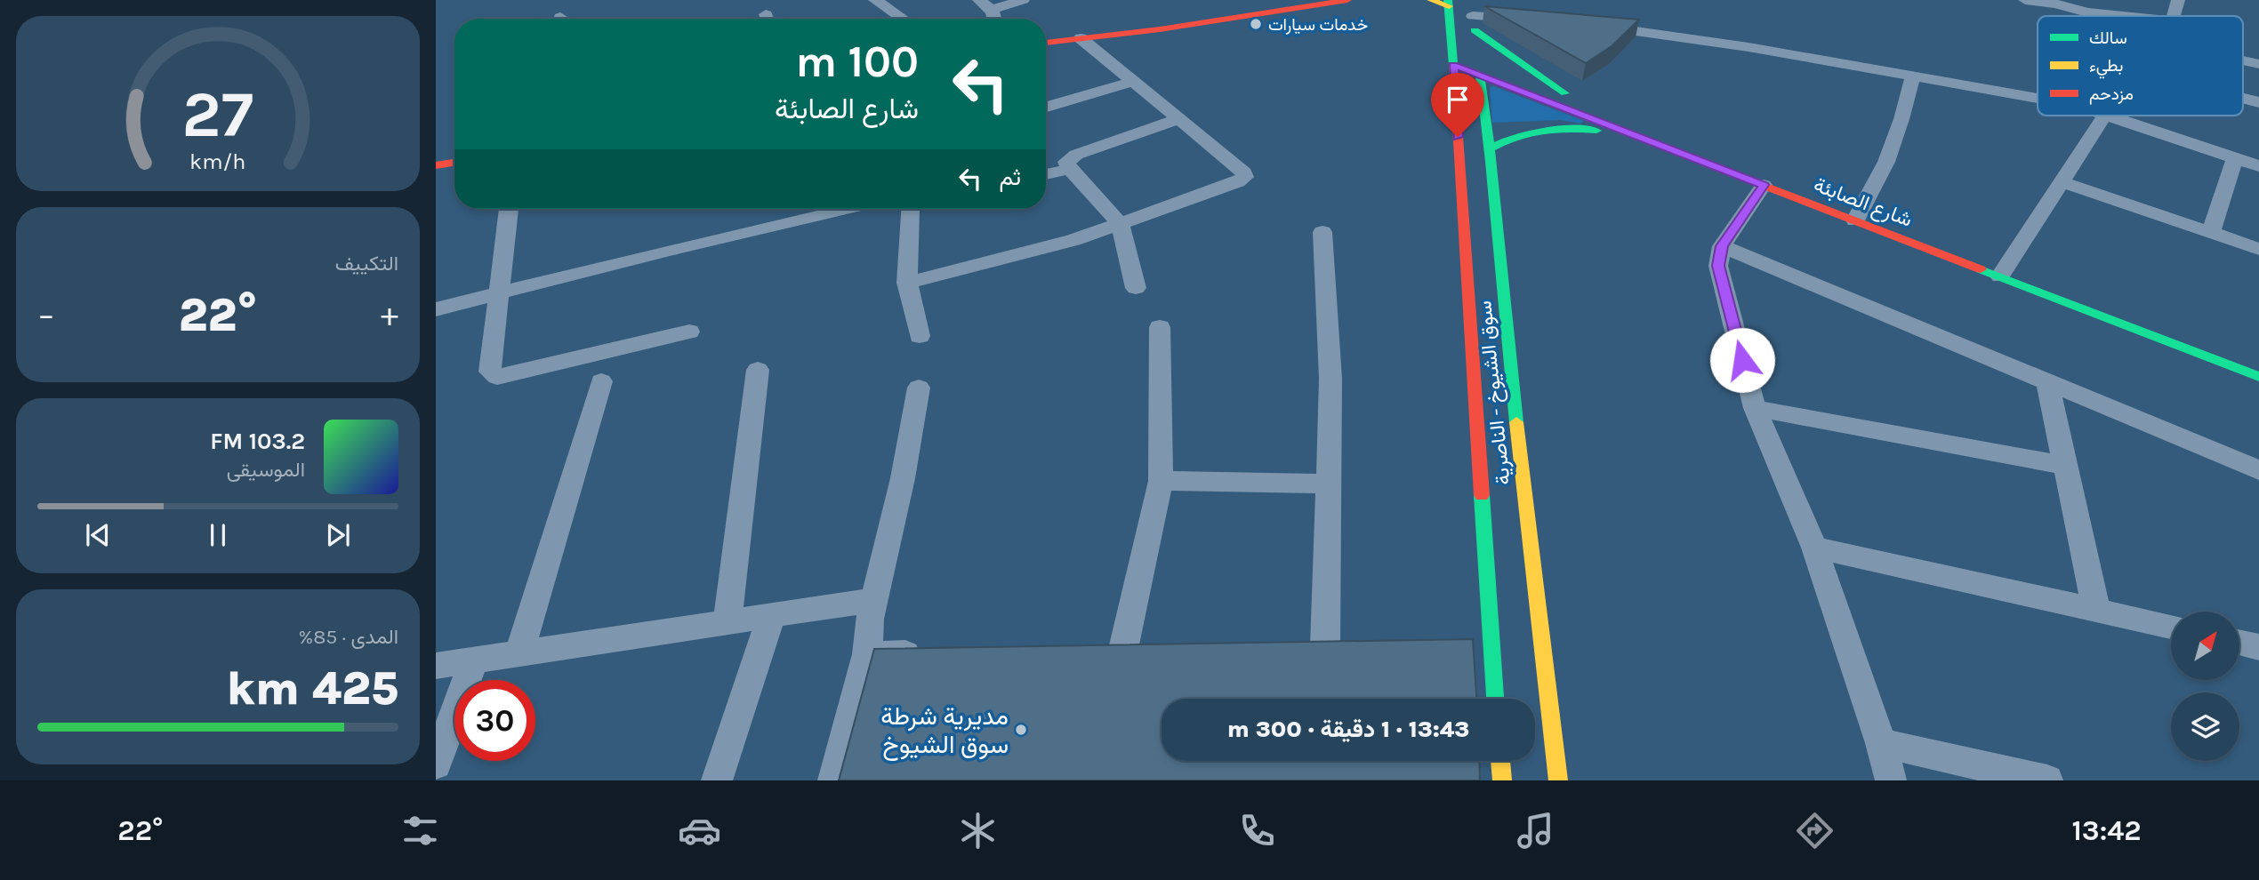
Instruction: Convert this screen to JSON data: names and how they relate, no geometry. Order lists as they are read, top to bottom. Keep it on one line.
{"streets":{"main road":["شارع الصابئة","سوق الشيوخ - الناصرية"]},"crossings":[["شارع الصابئة","سوق الشيوخ - الناصرية"]],"places":["خدمات سيارات","مديرية شرطة سوق الشيوخ"],"legend":["سالك","بطيء","مزدحم"],"north":"top right","page":{"turn":["100 m","شارع الصابئة"],"then":"ثم","tile":["التكييف",["المدى · 85%","425 km"]],"heat":["−","22°","+"],"song":["103.2 FM","الموسيقى"],"limit":"30","trip":"13:43 · 1 دقيقة · 300 m","tabs":["13:42","22°"],"gauge":["27","km/h"]}}
